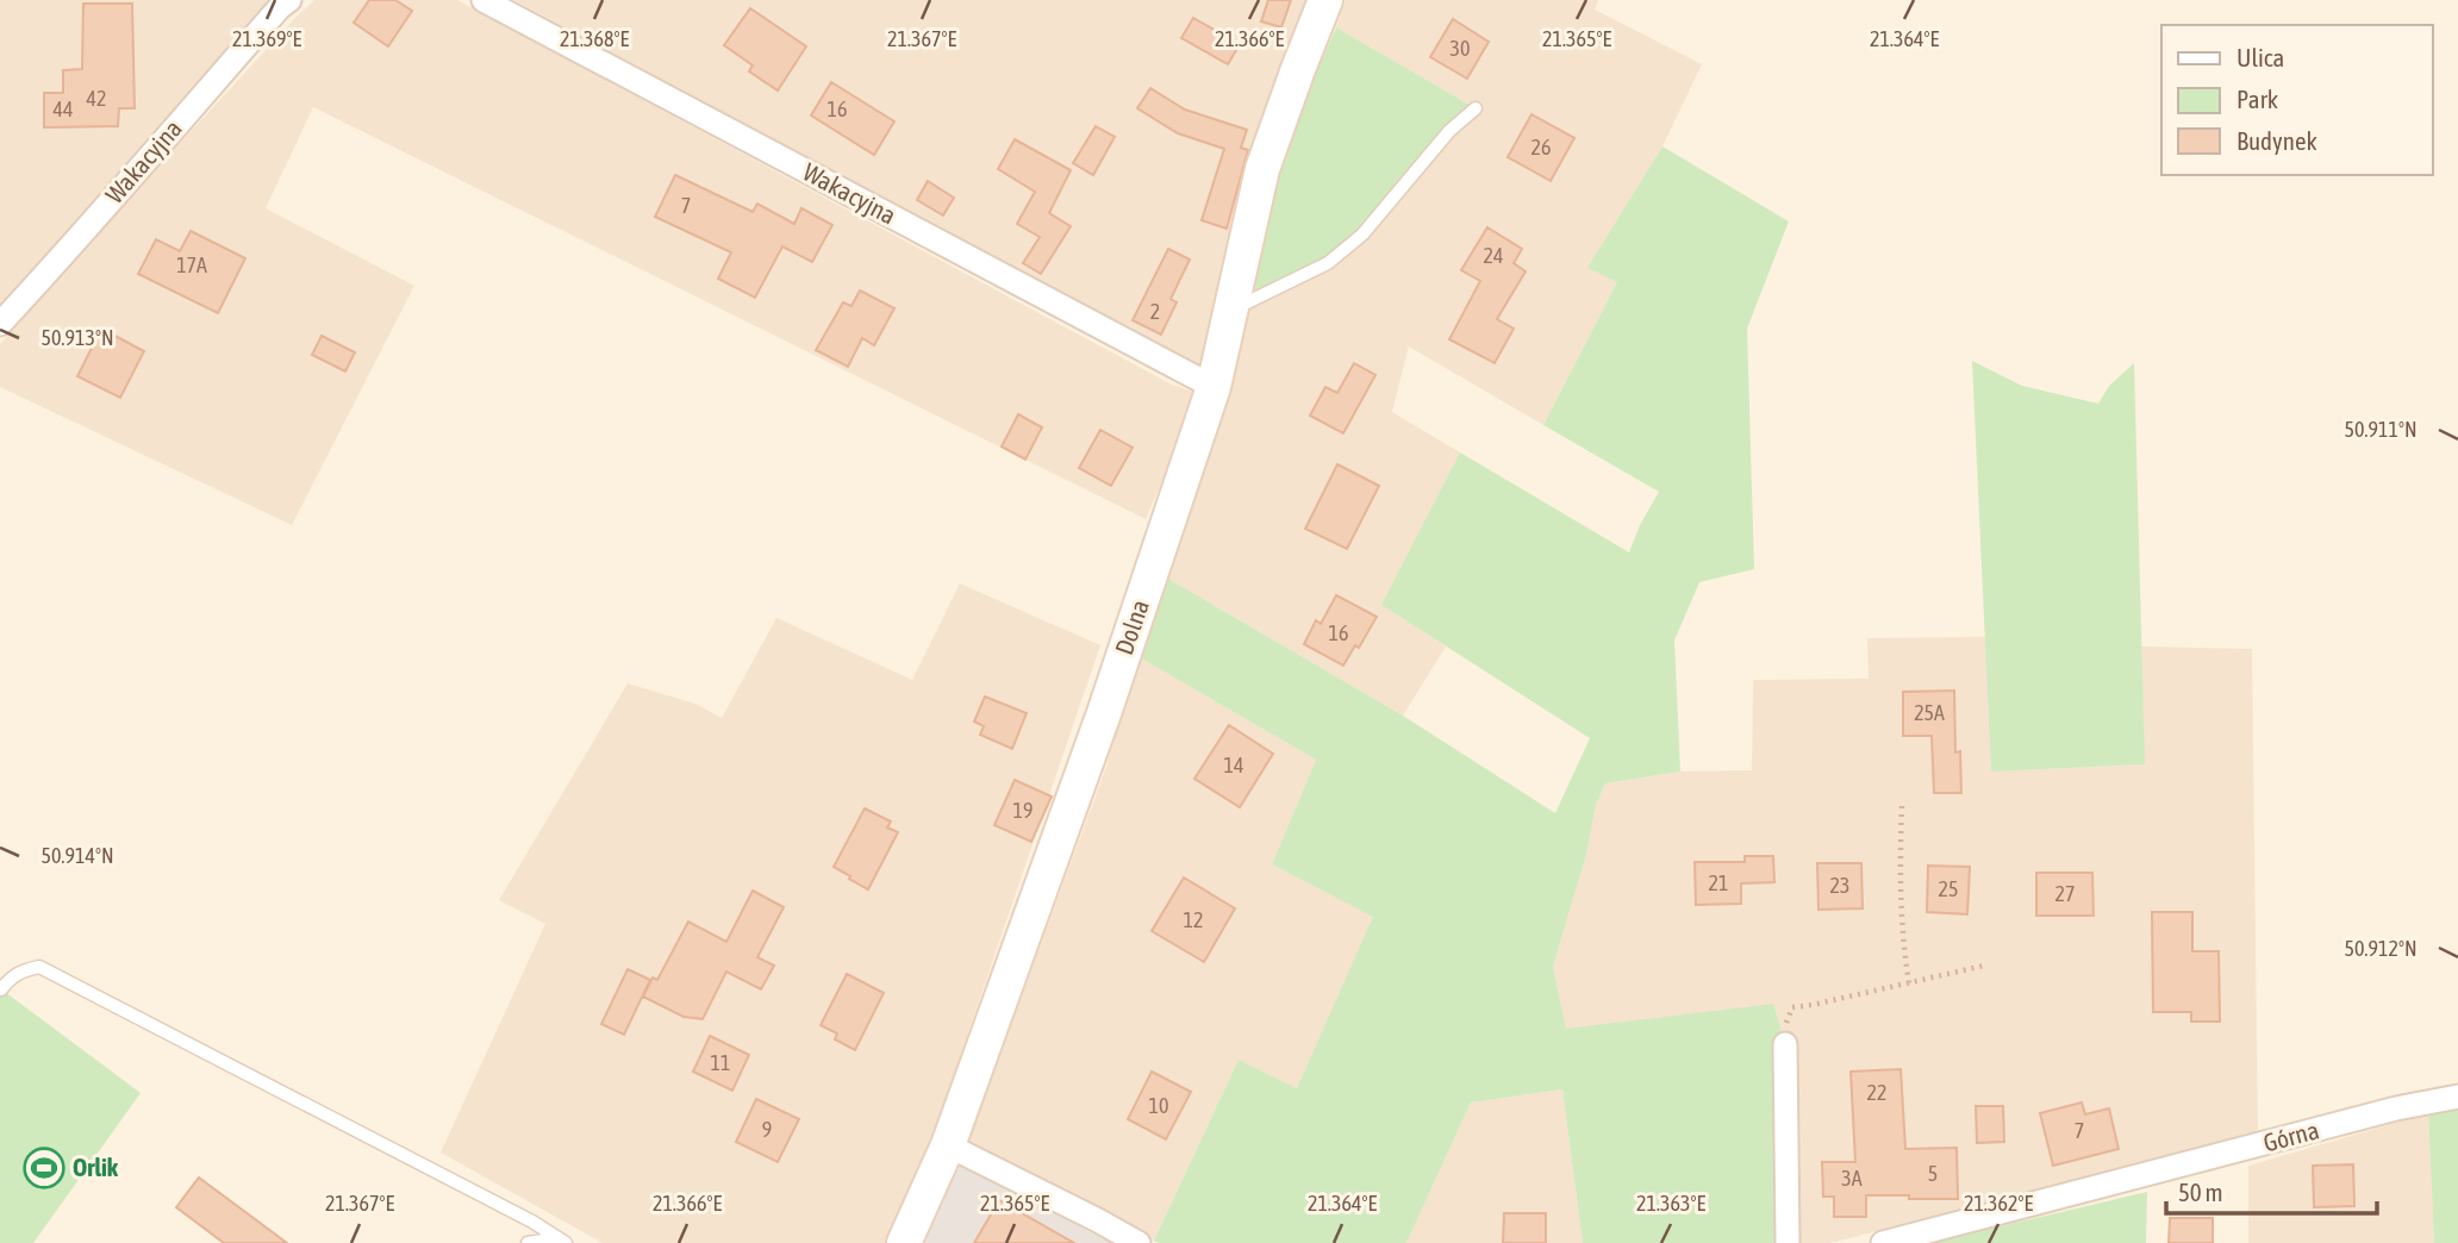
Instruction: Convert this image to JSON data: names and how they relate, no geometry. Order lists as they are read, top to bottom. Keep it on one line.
{"streets":{"street":["Wakacyjna","Dolna","Górna"]},"crossings":[["Wakacyjna","Dolna"]],"places":{"sports":["Orlik"]},"house_numbers":["30","42","44","16","26","7","24","17A","2","16","25A","14","19","21","23","25","27","12","11","22","10","9","7","5","3A"],"legend":["Ulica","Park","Budynek"],"scale_bar":"50 m","coordinates":["21.369°E","21.368°E","21.367°E","21.366°E","21.365°E","21.364°E","50.913°N","50.911°N","50.914°N","50.912°N","21.363°E","21.362°E"]}
